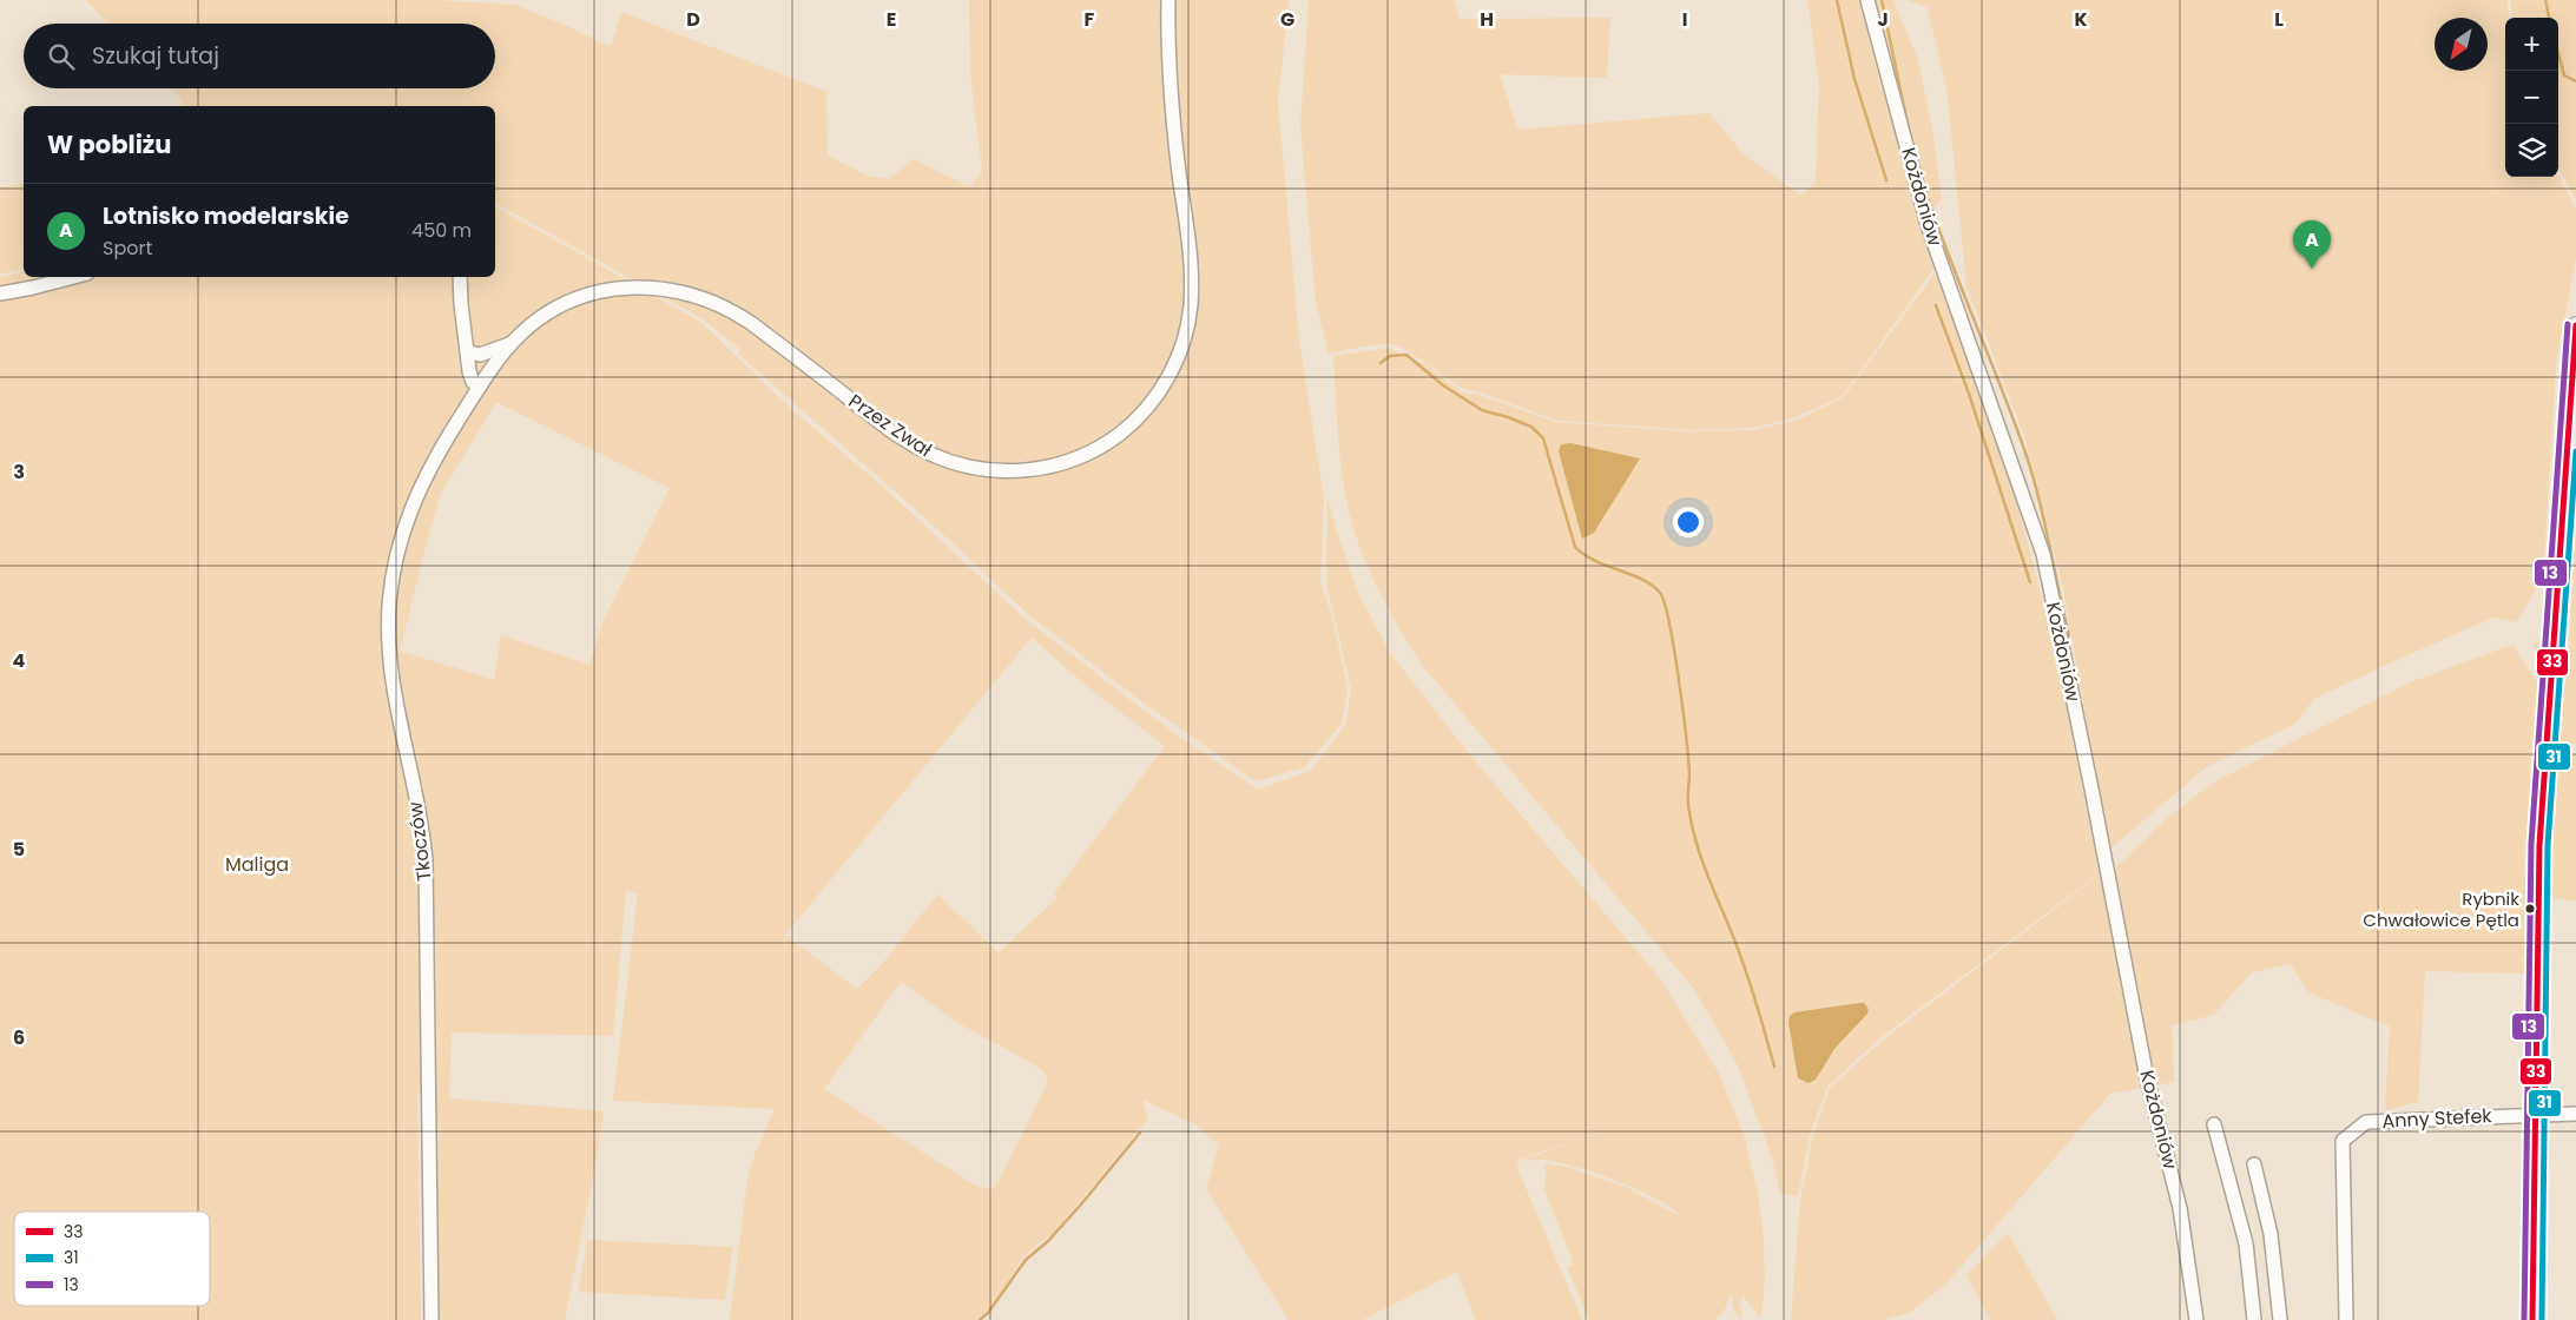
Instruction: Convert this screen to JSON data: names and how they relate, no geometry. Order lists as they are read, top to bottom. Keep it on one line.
{"streets":{"street":["Kożdoniów","Przez Zwał","Tkoczów","Anny Stefek"]},"crossings":[["Przez Zwał","Tkoczów"]],"parks":["Maliga"],"places":["Rybnik Chwałowice Pętla"],"lines":["transit line 13","transit line 33","transit line 31"],"legend":["33","31","13"],"north":"bottom left","page":{"map_buttons":["+","−"],"search":"Szukaj tutaj","heading":"W pobliżu","list":[{"mark":"A","name":"Lotnisko modelarskie","note":"Sport","value":"450 m"}],"pins":"A"},"grid":{"columns":["D","E","F","G","H","I","J","K","L"],"rows":["3","4","5","6"]}}
